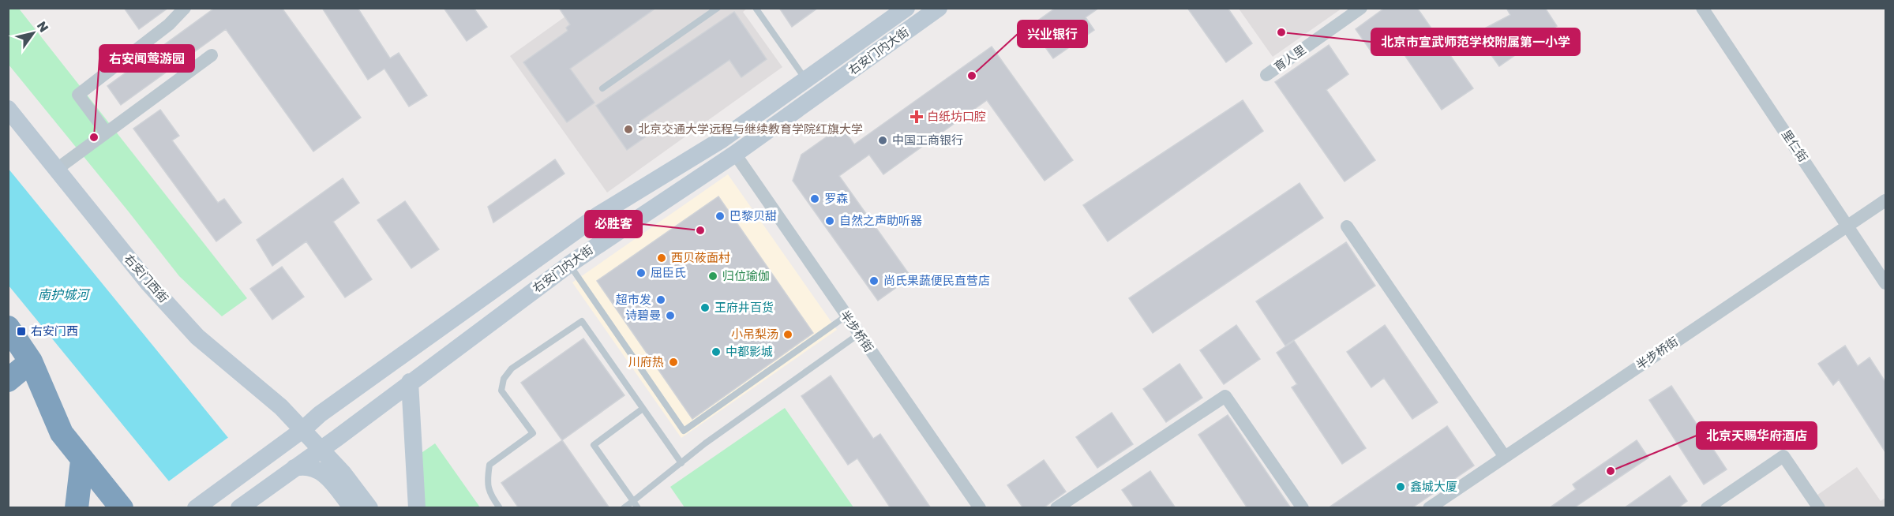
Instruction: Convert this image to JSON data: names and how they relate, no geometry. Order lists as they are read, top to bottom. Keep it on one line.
{"streets":{"main road":["右安门内大街","右安门西街"],"street":["育人里","里仁街","半步桥街"]},"crossings":[["右安门内大街","右安门西街"],["右安门内大街","半步桥街"],["里仁街","半步桥街"]],"water":["南护城河"],"places":{"other":["北京市宣武师范学校附属第一小学","兴业银行","北京交通大学远程与继续教育学院红旗大学","右安闻莺游园","中国工商银行","罗森","巴黎贝甜","自然之声助听器","必胜客","西贝莜面村","屈臣氏","归位瑜伽","尚氏果蔬便民直营店","超市发","王府井百货","诗碧曼","小吊梨汤","中都影城","川府热","北京天赐华府酒店","鑫城大厦"],"health":["白纸坊口腔"],"transit":["右安门西"]},"north":"top right"}
